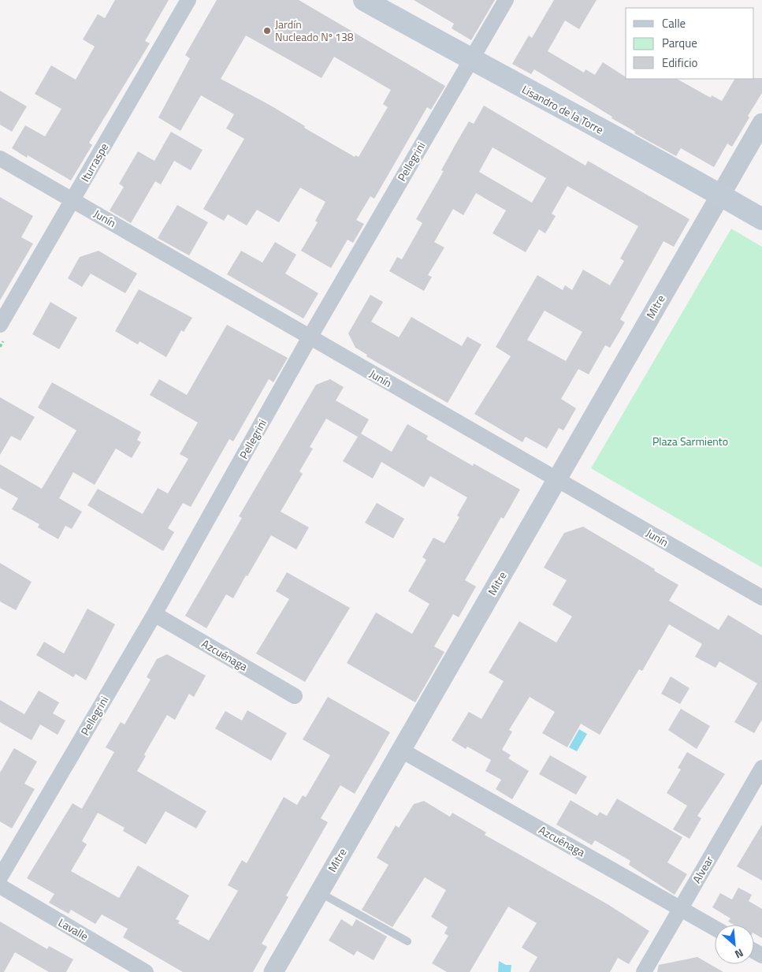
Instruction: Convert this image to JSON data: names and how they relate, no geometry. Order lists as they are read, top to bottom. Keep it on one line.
{"streets":{"main road":["Lisandro de la Torre"],"street":["Pellegrini","Iturraspe","Junín","Mitre","Azcuénaga","Alvear","Lavalle"]},"crossings":[["Lisandro de la Torre","Pellegrini"],["Lisandro de la Torre","Mitre"],["Pellegrini","Junín"],["Pellegrini","Azcuénaga"],["Iturraspe","Junín"],["Junín","Mitre"],["Mitre","Azcuénaga"],["Azcuénaga","Alvear"]],"parks":["Plaza Sarmiento"],"places":["Jardín Nucleado Nº 138"],"legend":["Calle","Parque","Edificio"],"north":"bottom right"}
